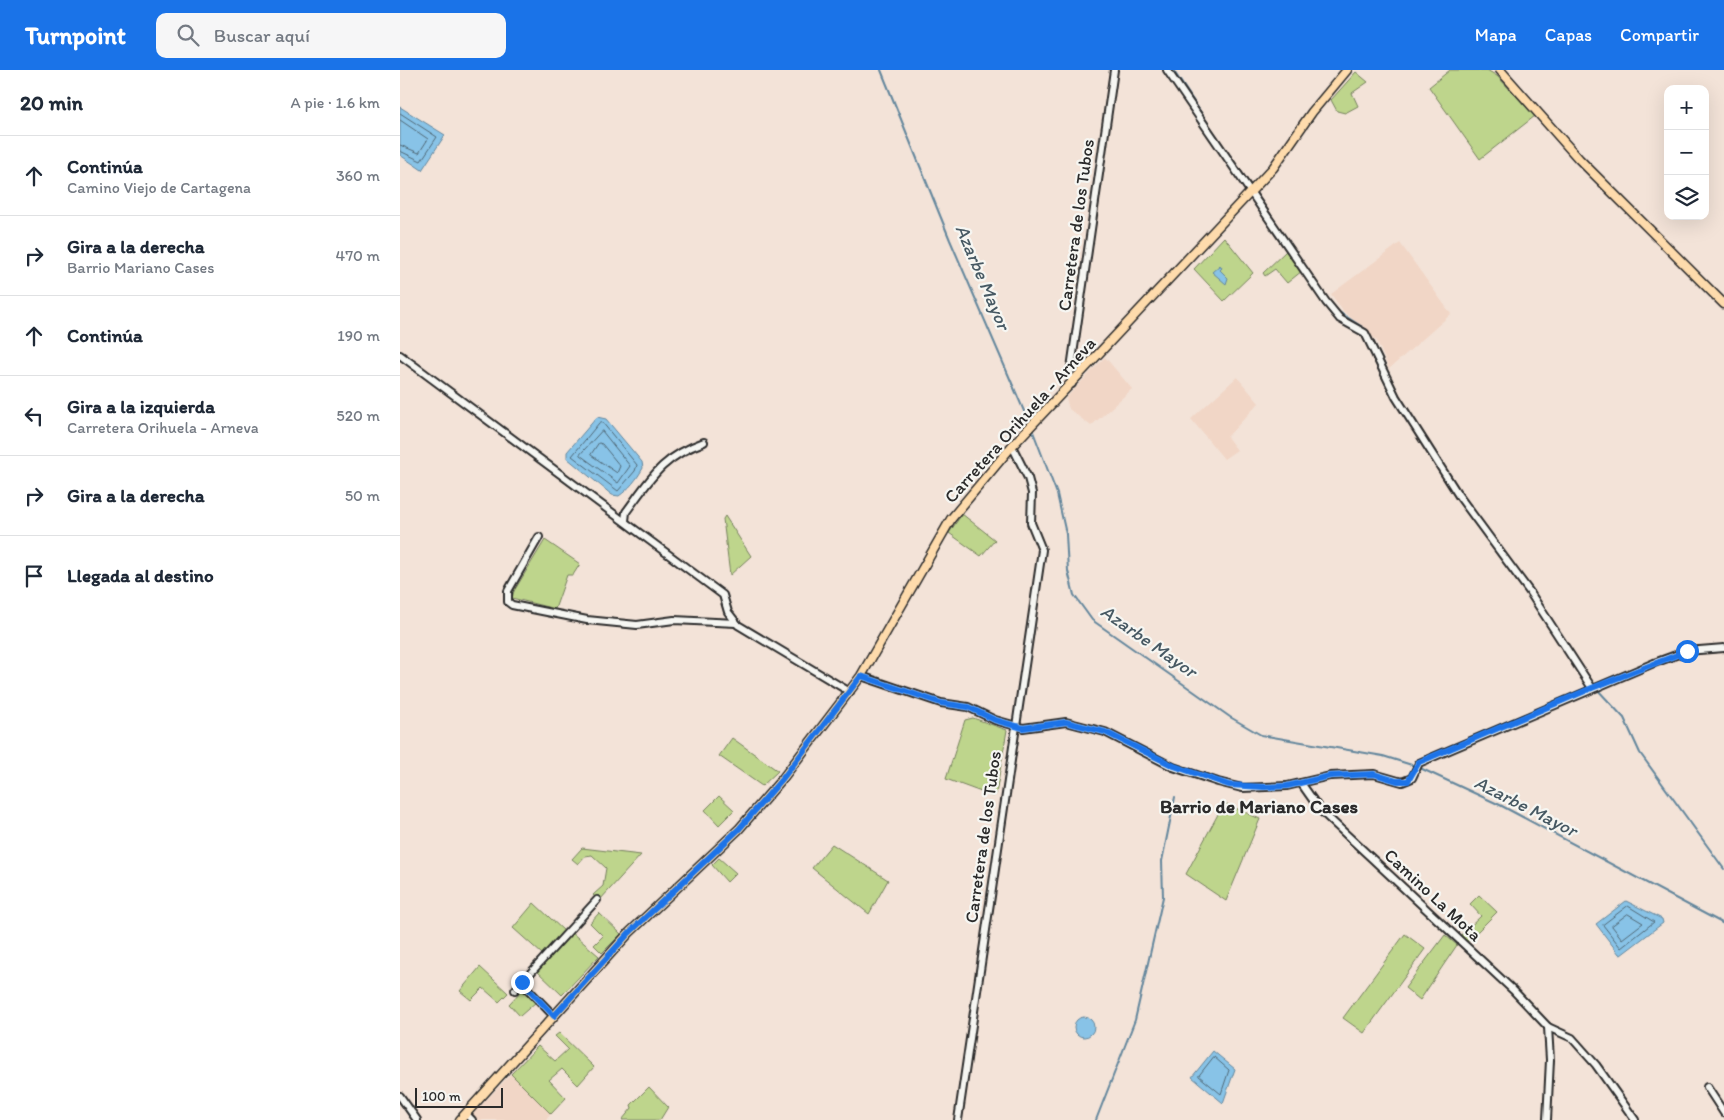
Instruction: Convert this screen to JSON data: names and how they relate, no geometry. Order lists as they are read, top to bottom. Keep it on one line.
{"streets":{"main road":["Carretera Orihuela - Arneva"],"street":["Carretera de los Tubos","Camino La Mota"]},"crossings":[["Carretera de los Tubos","Carretera Orihuela - Arneva"]],"districts":["Barrio de Mariano Cases"],"water":["Azarbe Mayor"],"scale_bar":"100 m","page":{"header":"Turnpoint","search":"Buscar aquí","nav":["Mapa","Capas","Compartir"],"heading":["20 min","A pie · 1.6 km"],"map_buttons":["+","−"],"list":[["Continúa","Camino Viejo de Cartagena","360 m"],["Gira a la derecha","Barrio Mariano Cases","470 m"],["Continúa","190 m"],["Gira a la izquierda","Carretera Orihuela - Arneva","520 m"],["Gira a la derecha","50 m"],"Llegada al destino"],"scale":"100 m"}}
